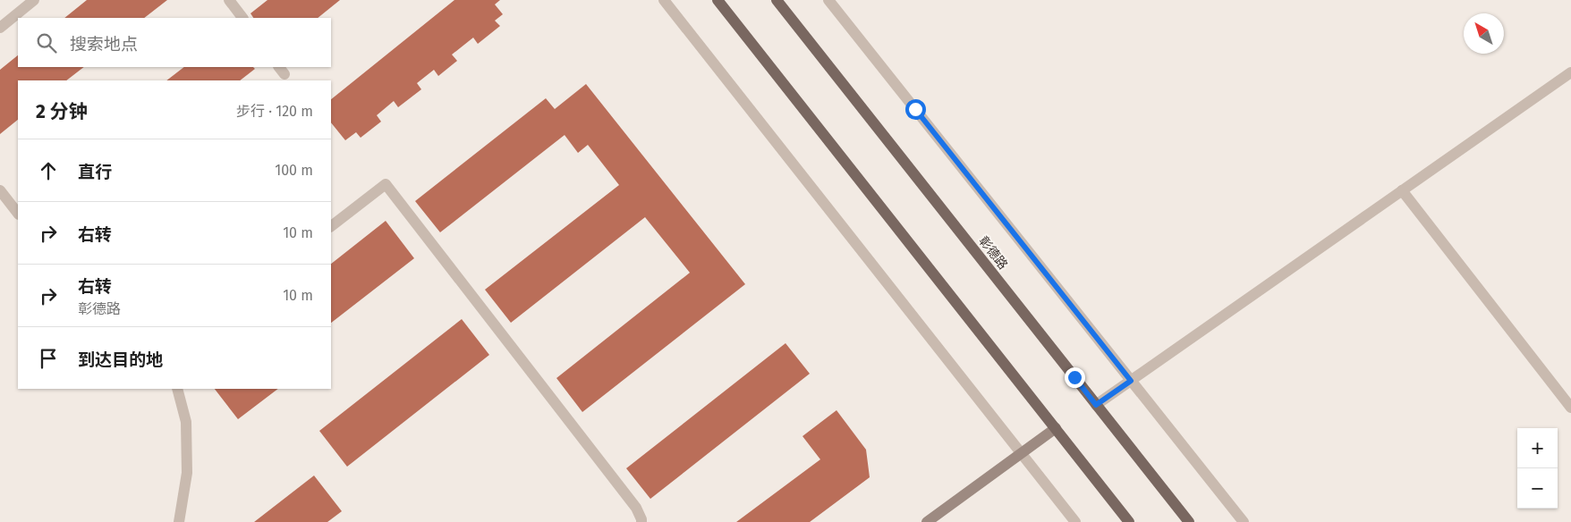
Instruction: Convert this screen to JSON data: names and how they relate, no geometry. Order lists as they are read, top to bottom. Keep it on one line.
{"streets":{"main road":["彰德路"]},"north":"top left","page":{"search":"搜索地点","heading":["2 分钟","步行 · 120 m"],"list":[["直行","100 m"],["右转","10 m"],["右转","彰德路","10 m"],"到达目的地"],"map_buttons":["+","−"]}}
